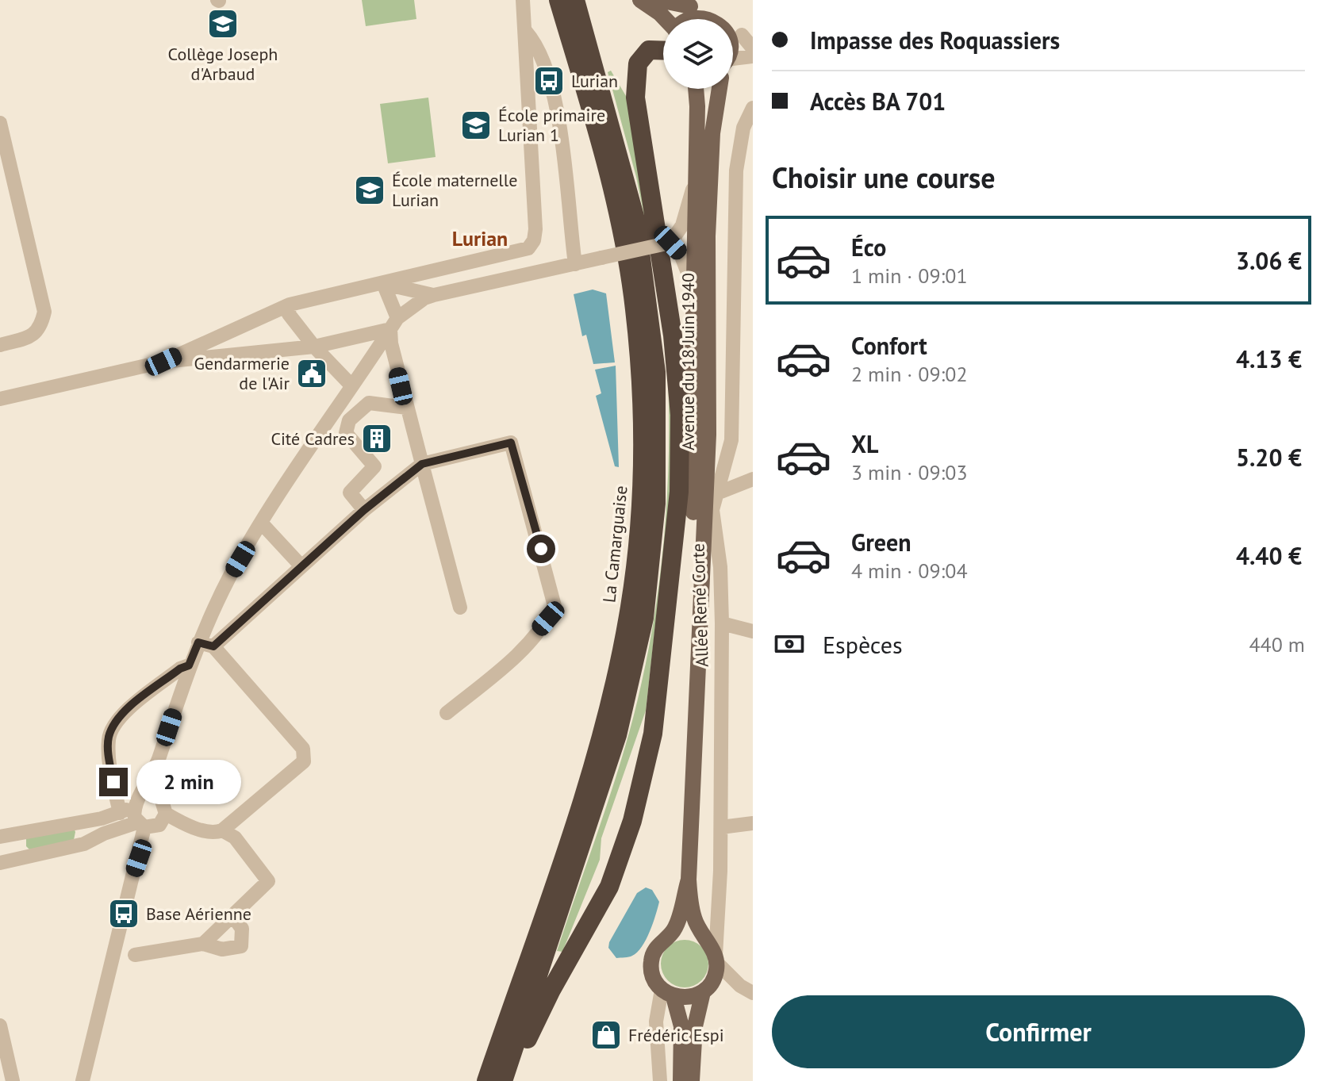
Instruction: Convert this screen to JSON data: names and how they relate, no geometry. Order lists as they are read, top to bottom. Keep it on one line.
{"streets":{"highway":["La Camarguaise"],"main road":["Avenue du 18 Juin 1940"],"street":["Allée René Corte"]},"crossings":[["Avenue du 18 Juin 1940","Allée René Corte"]],"districts":["Lurian"],"places":{"school or university":["Collège Joseph d'Arbaud","École primaire Lurian 1","École maternelle Lurian"],"bus stop":["Lurian","Base Aérienne"],"public building":["Gendarmerie de l'Air"],"building":["Cité Cadres"],"shop":["Frédéric Espi"]},"page":{"banner":["Impasse des Roquassiers","Accès BA 701"],"heading":"Choisir une course","list":[{"name":"Éco","note":"1 min · 09:01","value":"3.06 €"},{"name":"Confort","note":"2 min · 09:02","value":"4.13 €"},{"name":"XL","note":"3 min · 09:03","value":"5.20 €"},{"name":"Green","note":"4 min · 09:04","value":"4.40 €"}],"pay":["Espèces","440 m"],"bubble":"2 min","buttons":"Confirmer"}}
